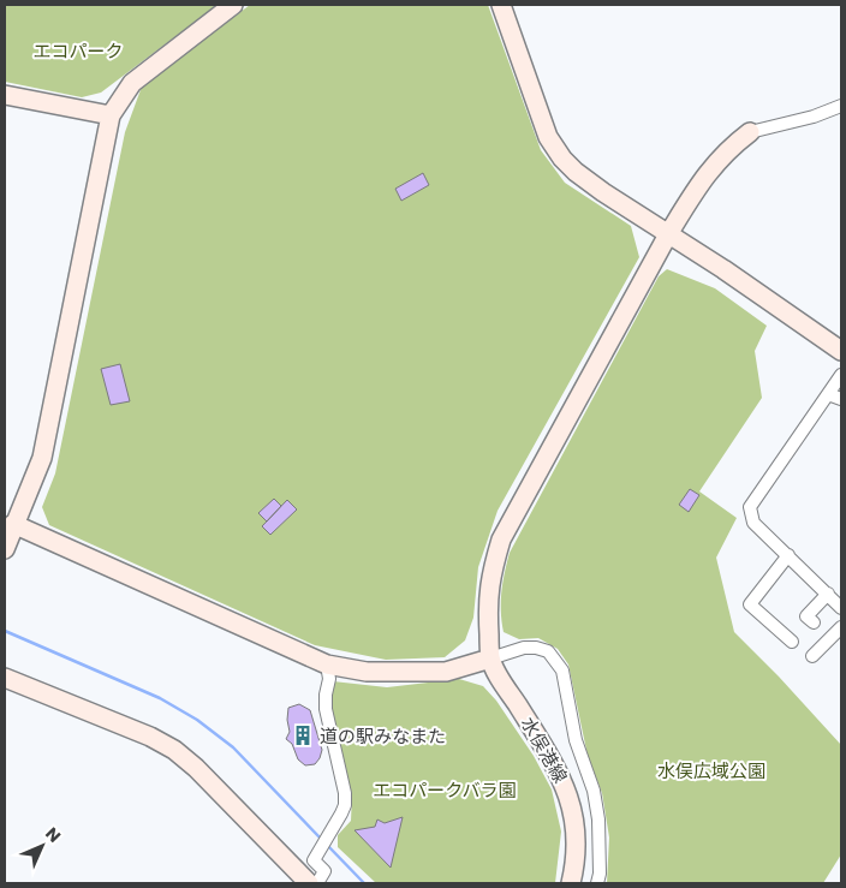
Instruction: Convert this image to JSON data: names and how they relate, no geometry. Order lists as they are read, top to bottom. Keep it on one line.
{"streets":{"street":["水俣港線"]},"parks":["エコパーク","水俣広域公園","エコパークバラ園"],"places":{"building":["道の駅みなまた"]},"north":"top right"}
